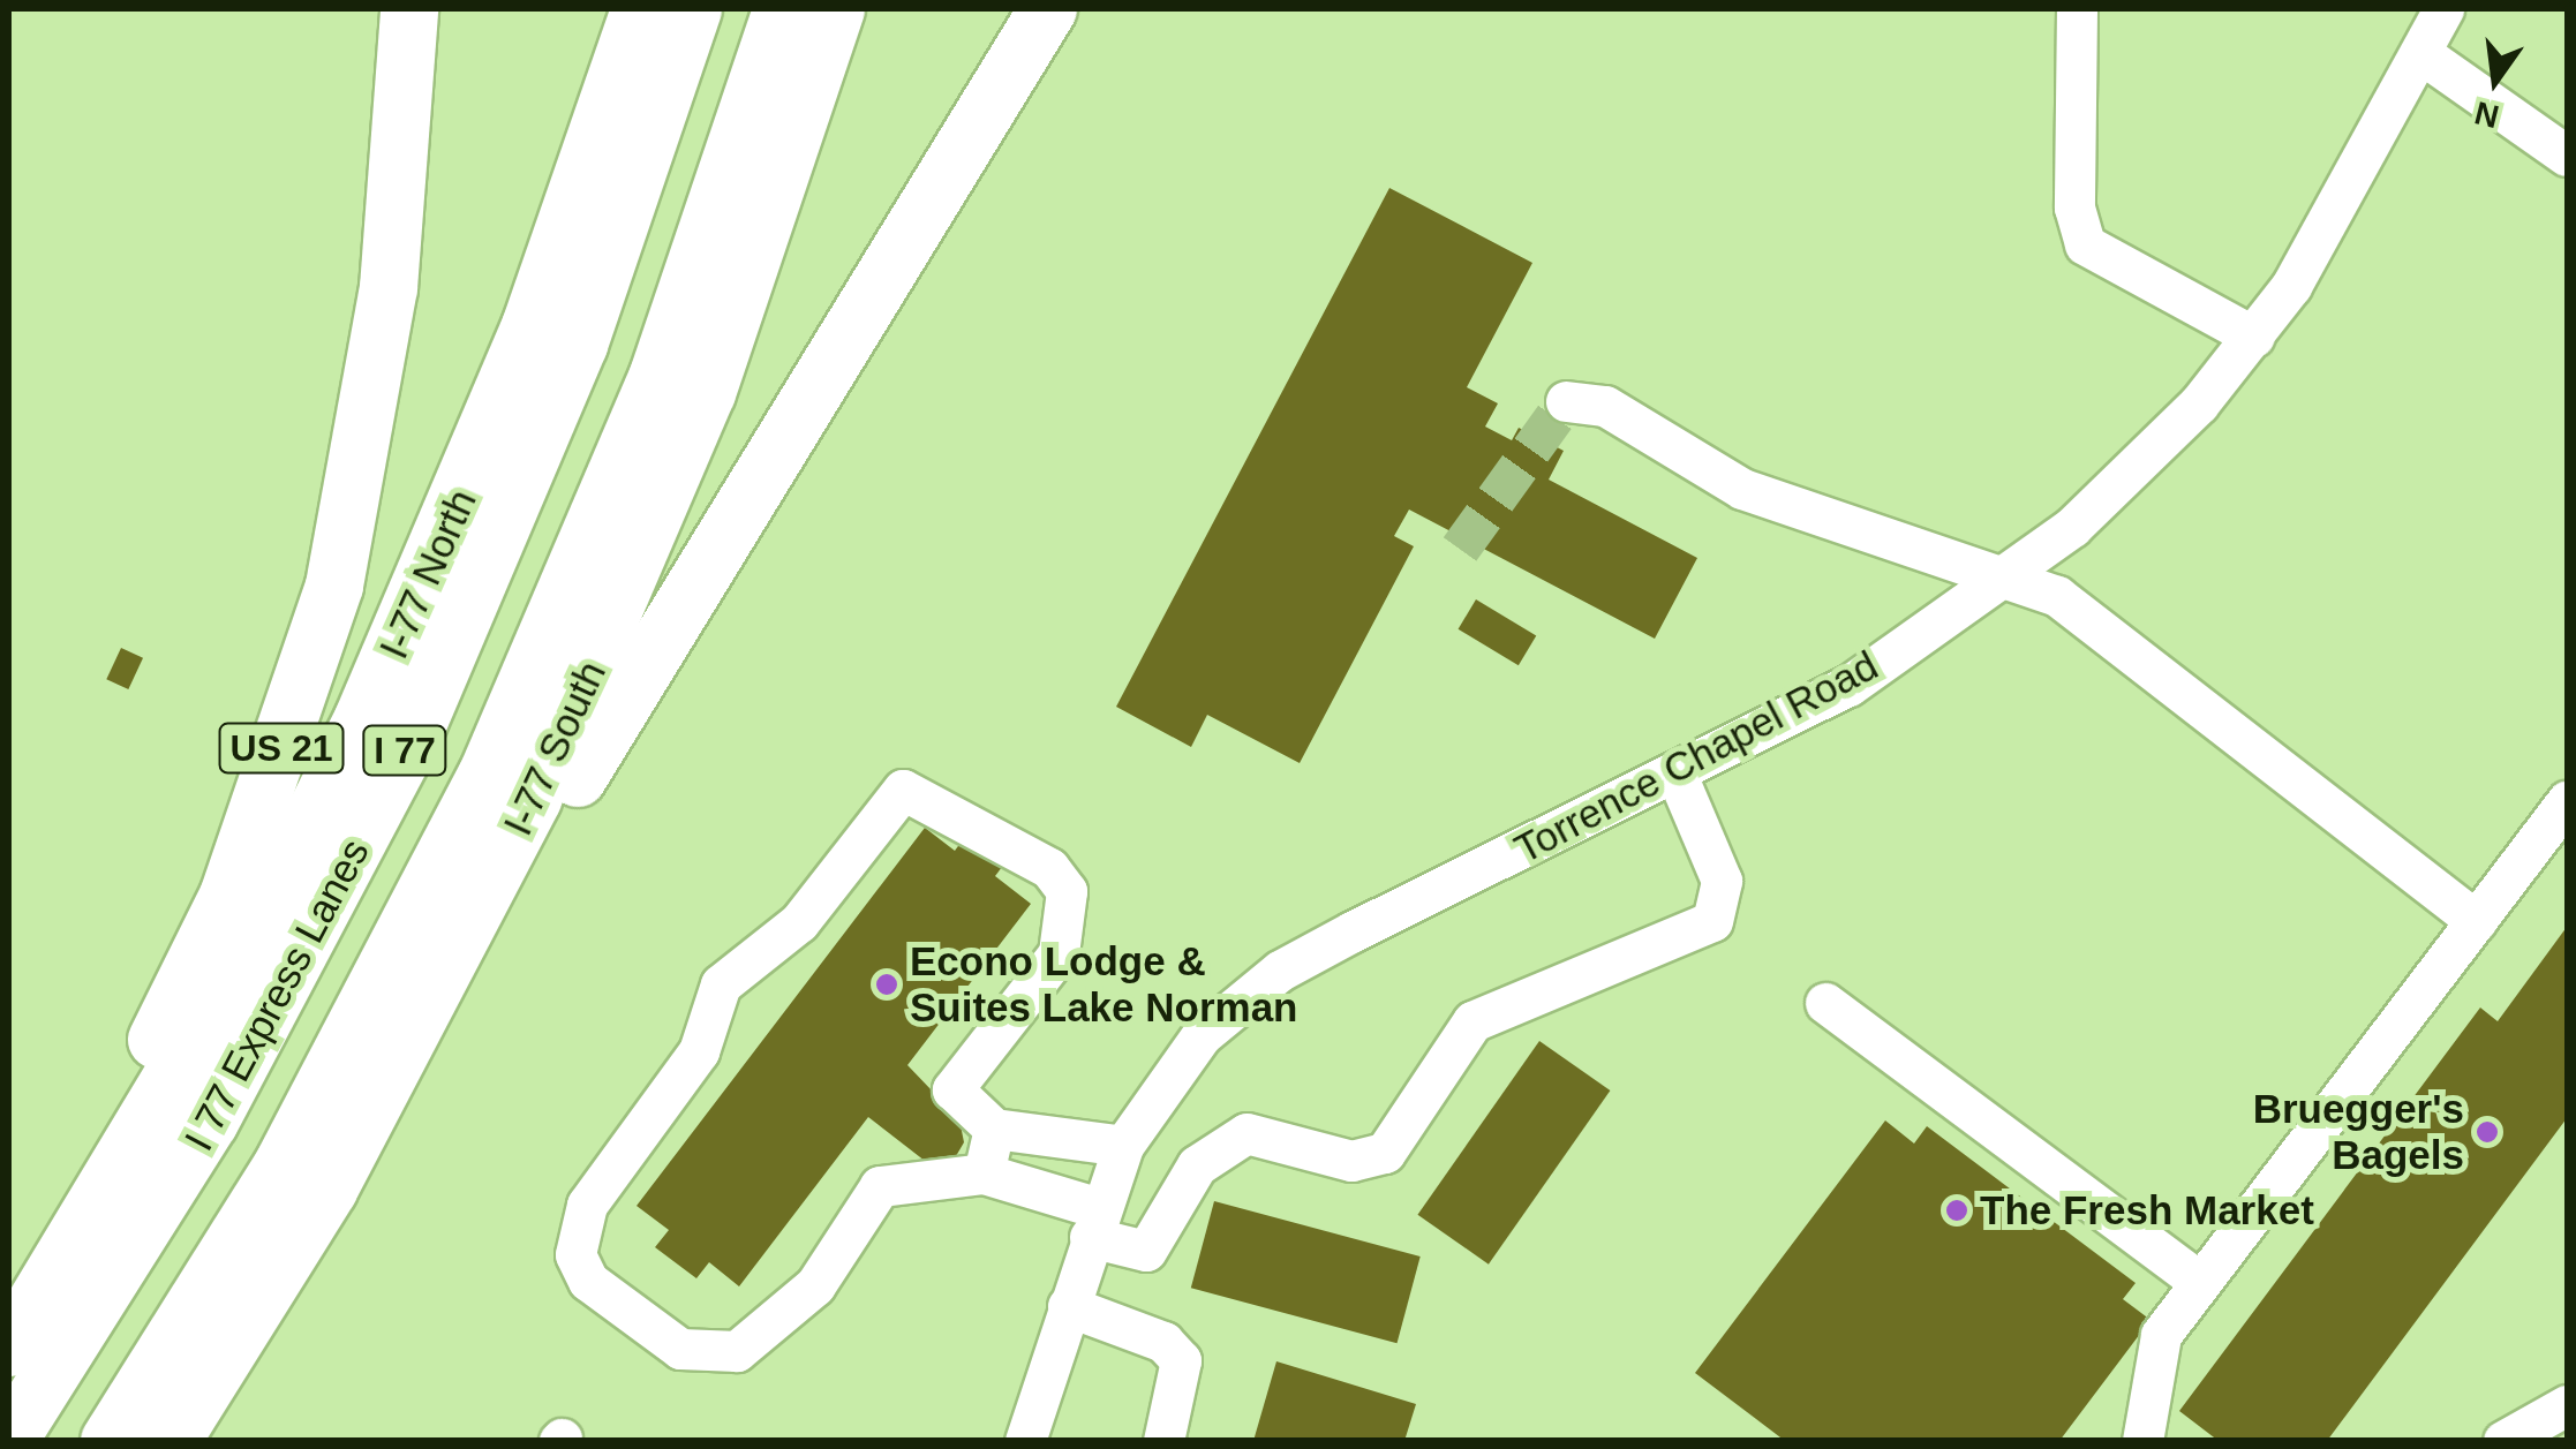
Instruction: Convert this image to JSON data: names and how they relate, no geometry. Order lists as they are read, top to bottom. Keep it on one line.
{"streets":{"highway":["I-77 North","US 21","I-77 South","I 77","I 77 Express Lanes"],"street":["Torrence Chapel Road"]},"crossings":[["I-77 North","US 21"]],"places":["Econo Lodge & Suites Lake Norman","Bruegger's Bagels","The Fresh Market"],"north":"bottom"}
